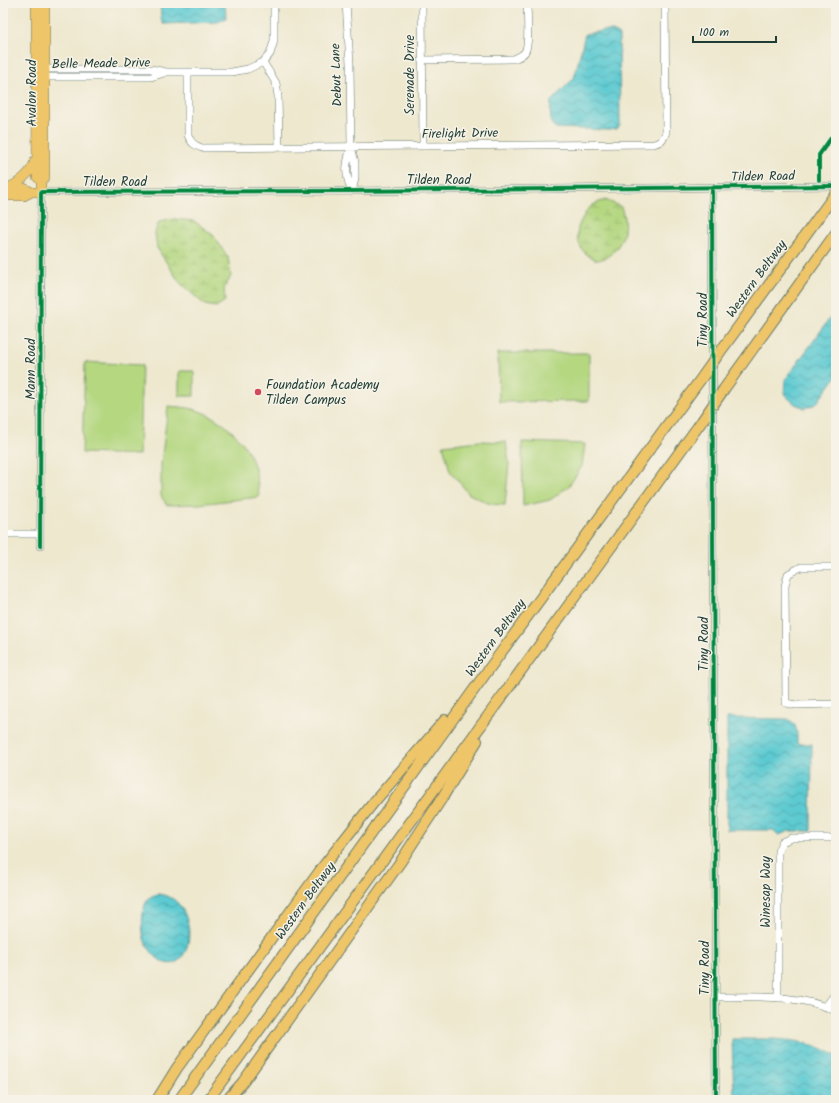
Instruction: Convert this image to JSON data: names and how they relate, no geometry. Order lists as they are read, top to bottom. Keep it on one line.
{"streets":{"highway":["Western Beltway"],"main road":["Avalon Road"],"street":["Belle Meade Drive","Debut Lane","Serenade Drive","Firelight Drive","Tilden Road","Tiny Road","Mann Road","Winesap Way"]},"crossings":[["Belle Meade Drive","Avalon Road"],["Belle Meade Drive","Firelight Drive"],["Debut Lane","Firelight Drive"],["Debut Lane","Tilden Road"],["Serenade Drive","Firelight Drive"],["Avalon Road","Tilden Road"],["Avalon Road","Mann Road"],["Tilden Road","Tiny Road"],["Tilden Road","Mann Road"]],"places":["Foundation Academy Tilden Campus"],"scale_bar":"100 m"}
